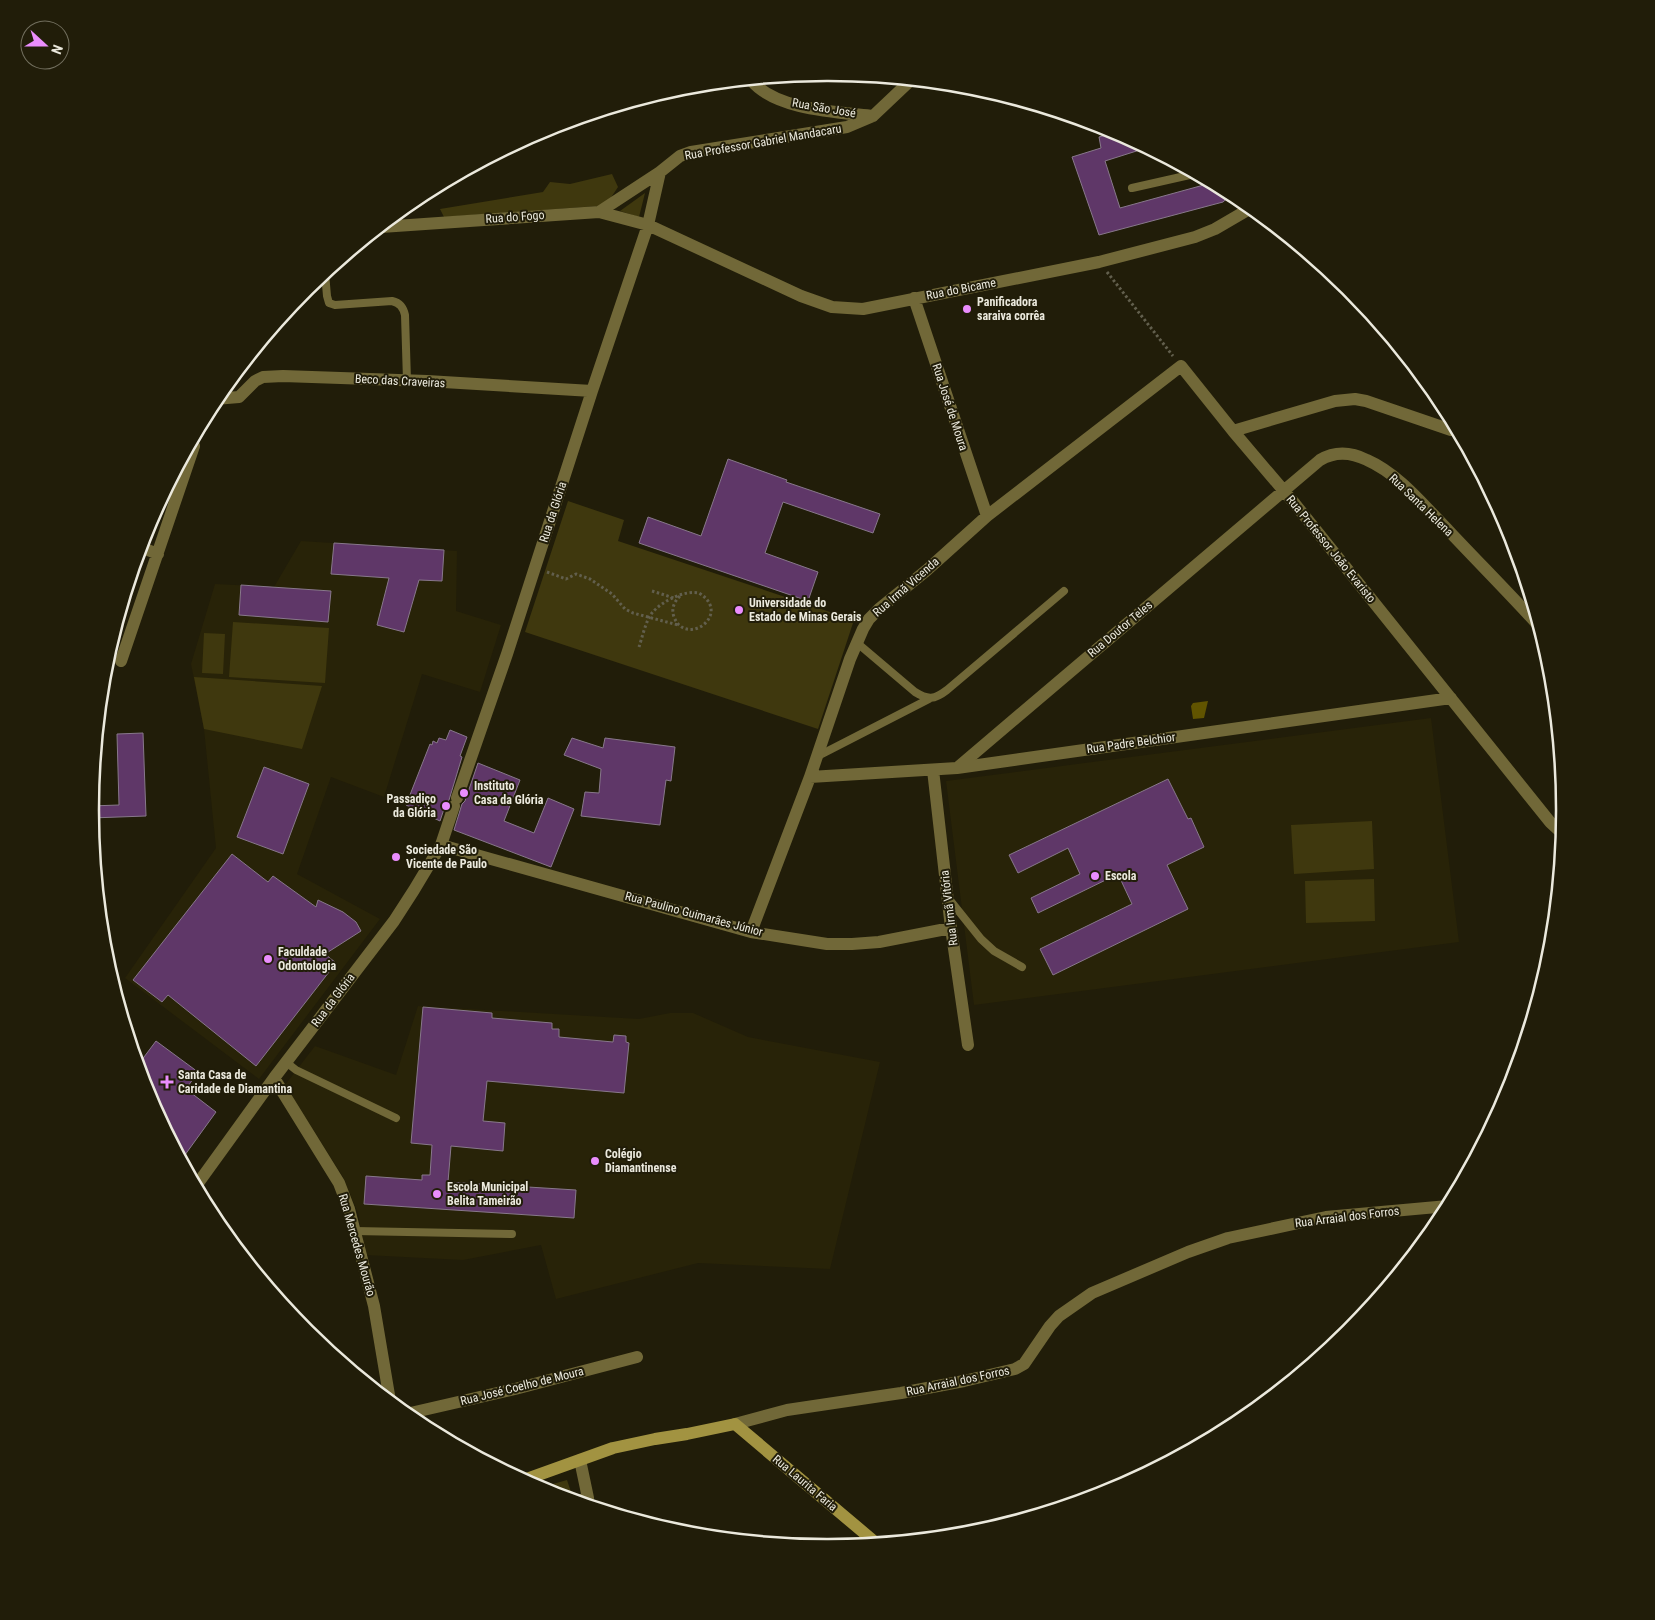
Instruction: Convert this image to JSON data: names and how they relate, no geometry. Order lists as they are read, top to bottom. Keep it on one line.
{"streets":{"main road":["Rua Arraial dos Forros","Rua Laurita Faria"],"street":["Rua São José","Rua Professor Gabriel Mandacaru","Rua do Fogo","Rua do Bicame","Beco das Craveiras","Rua José de Moura","Rua Santa Helena","Rua da Glória","Rua Professor João Evaristo","Rua Irmã Vicenda","Rua Doutor Teles","Rua Padre Belchior","Rua Irmã Vitória","Rua Paulino Guimarães Júnior","Rua Mercedes Mourão","Rua José Coelho de Moura"]},"crossings":[["Rua São José","Rua Professor Gabriel Mandacaru"],["Rua Professor Gabriel Mandacaru","Rua do Fogo"],["Rua do Fogo","Rua do Bicame"],["Rua do Fogo","Rua da Glória"],["Rua do Bicame","Rua José de Moura"],["Rua do Bicame","Rua da Glória"],["Beco das Craveiras","Rua da Glória"],["Rua José de Moura","Rua Irmã Vicenda"],["Rua Santa Helena","Rua Professor João Evaristo"],["Rua Santa Helena","Rua Doutor Teles"],["Rua da Glória","Rua Paulino Guimarães Júnior"],["Rua da Glória","Rua Mercedes Mourão"],["Rua Professor João Evaristo","Rua Irmã Vicenda"],["Rua Professor João Evaristo","Rua Doutor Teles"],["Rua Professor João Evaristo","Rua Padre Belchior"],["Rua Irmã Vicenda","Rua Padre Belchior"],["Rua Irmã Vicenda","Rua Paulino Guimarães Júnior"],["Rua Doutor Teles","Rua Padre Belchior"],["Rua Padre Belchior","Rua Irmã Vitória"],["Rua Irmã Vitória","Rua Paulino Guimarães Júnior"],["Rua Arraial dos Forros","Rua Laurita Faria"]],"places":{"other":["Panificadora saraiva corrêa","Universidade do Estado de Minas Gerais","Instituto Casa da Glória","Passadiço da Glória","Sociedade São Vicente de Paulo","Escola","Faculdade Odontologia","Colégio Diamantinense","Escola Municipal Belita Tameirão"],"health":["Santa Casa de Caridade de Diamantina"]},"north":"right"}
